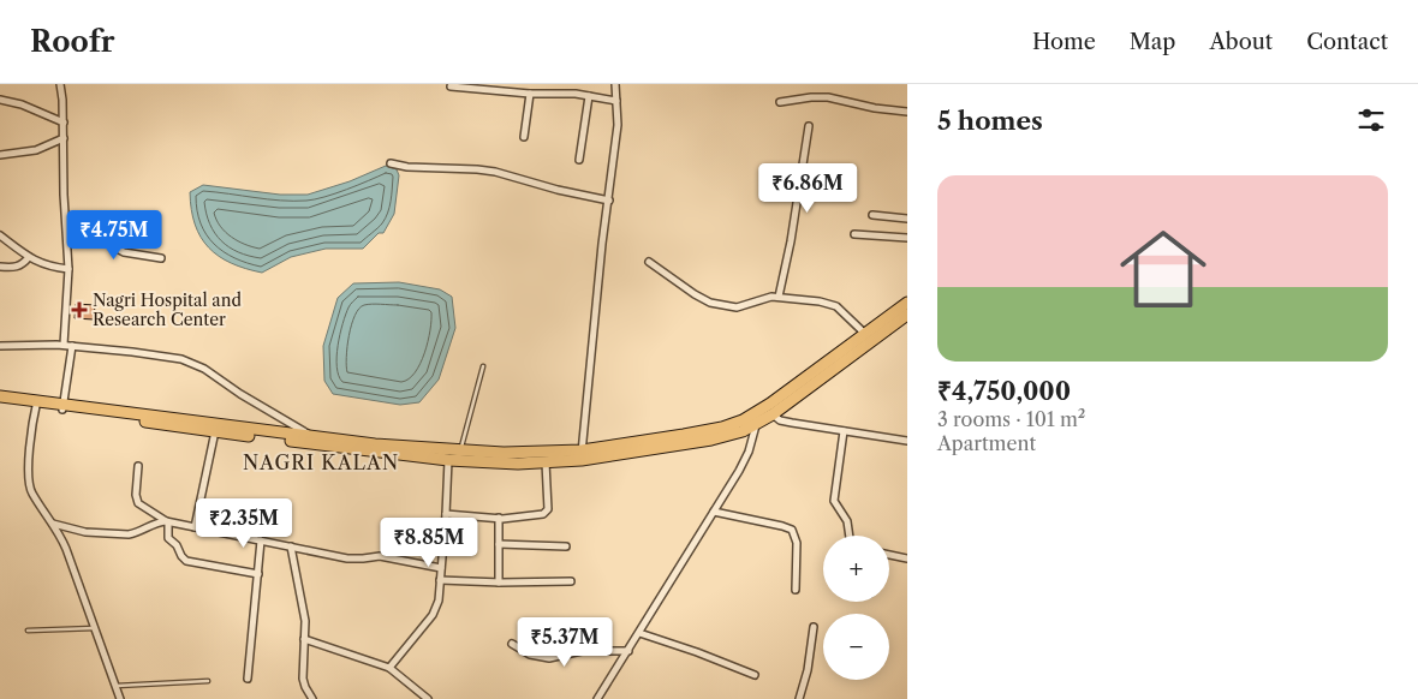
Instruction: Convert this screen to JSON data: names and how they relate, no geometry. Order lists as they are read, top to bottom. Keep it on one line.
{"districts":["NAGRI KALAN"],"places":{"health":["Nagri Hospital and Research Center"]},"page":{"header":"Roofr","nav":["Home","Map","About","Contact"],"heading":"5 homes","list":[{"name":"₹4,750,000","note":"3 rooms · 101 m² · Apartment"}],"price":["₹6.86M","₹4.75M","₹2.35M","₹8.85M","₹5.37M"],"map_buttons":["+","−"]}}
